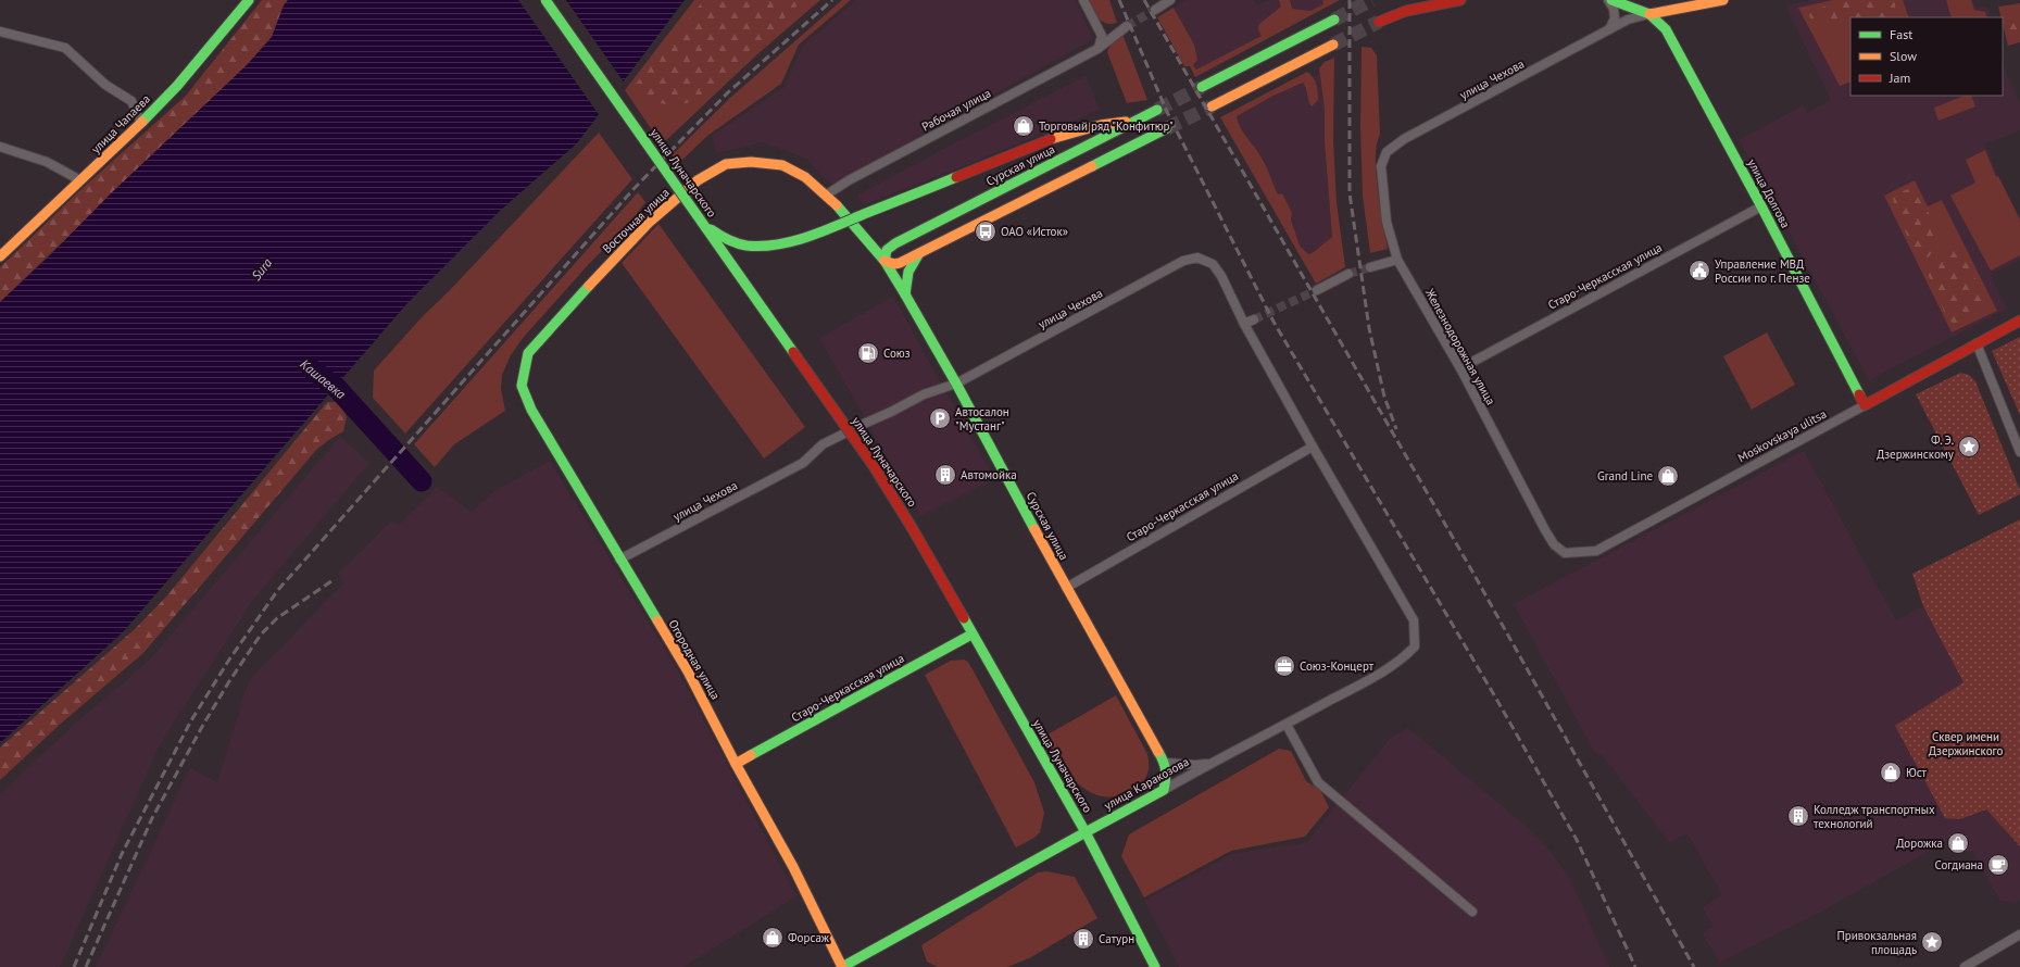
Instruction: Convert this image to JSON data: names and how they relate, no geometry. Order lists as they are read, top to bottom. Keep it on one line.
{"streets":{"main road":["улица Чапаева","Сурская улица","улица Луначарского","улица Долгова","Восточная улица","Старо-Черкасская улица","Moskovskaya ulitsa","Огородная улица","улица Каракозова"],"street":["улица Чехова","Рабочая улица","Железнодорожная улица"]},"crossings":[["улица Чехова","Сурская улица"],["улица Чехова","улица Долгова"],["улица Чехова","Железнодорожная улица"],["улица Чехова","Огородная улица"],["Рабочая улица","Восточная улица"],["Сурская улица","Восточная улица"],["Сурская улица","Старо-Черкасская улица"],["Сурская улица","улица Каракозова"],["улица Луначарского","Старо-Черкасская улица"],["улица Луначарского","улица Каракозова"],["улица Долгова","Старо-Черкасская улица"],["улица Долгова","Moskovskaya ulitsa"],["Восточная улица","Огородная улица"],["Старо-Черкасская улица","Железнодорожная улица"],["Старо-Черкасская улица","Огородная улица"],["Старо-Черкасская улица","улица Каракозова"],["Железнодорожная улица","Moskovskaya ulitsa"],["Огородная улица","улица Каракозова"]],"water":["Sura","Кашаевка"],"parks":["Сквер имени Дзержинского"],"places":{"shop":["Торговый ряд \"Конфитюр\"","Grand Line","Юст","Дорожка","Форсаж"],"bus stop":["ОАО «Исток»"],"public building":["Управление МВД России по г. Пензе"],"fuel station":["Союз"],"parking":["Автосалон \"Мустанг\""],"place":["Ф. Э. Дзержинскому","Привокзальная площадь"],"building":["Автомойка","Колледж транспортных технологий","Сатурн"],"office":["Союз-Концерт"],"cafe":["Согдиана"]},"legend":["Fast","Slow","Jam"]}
